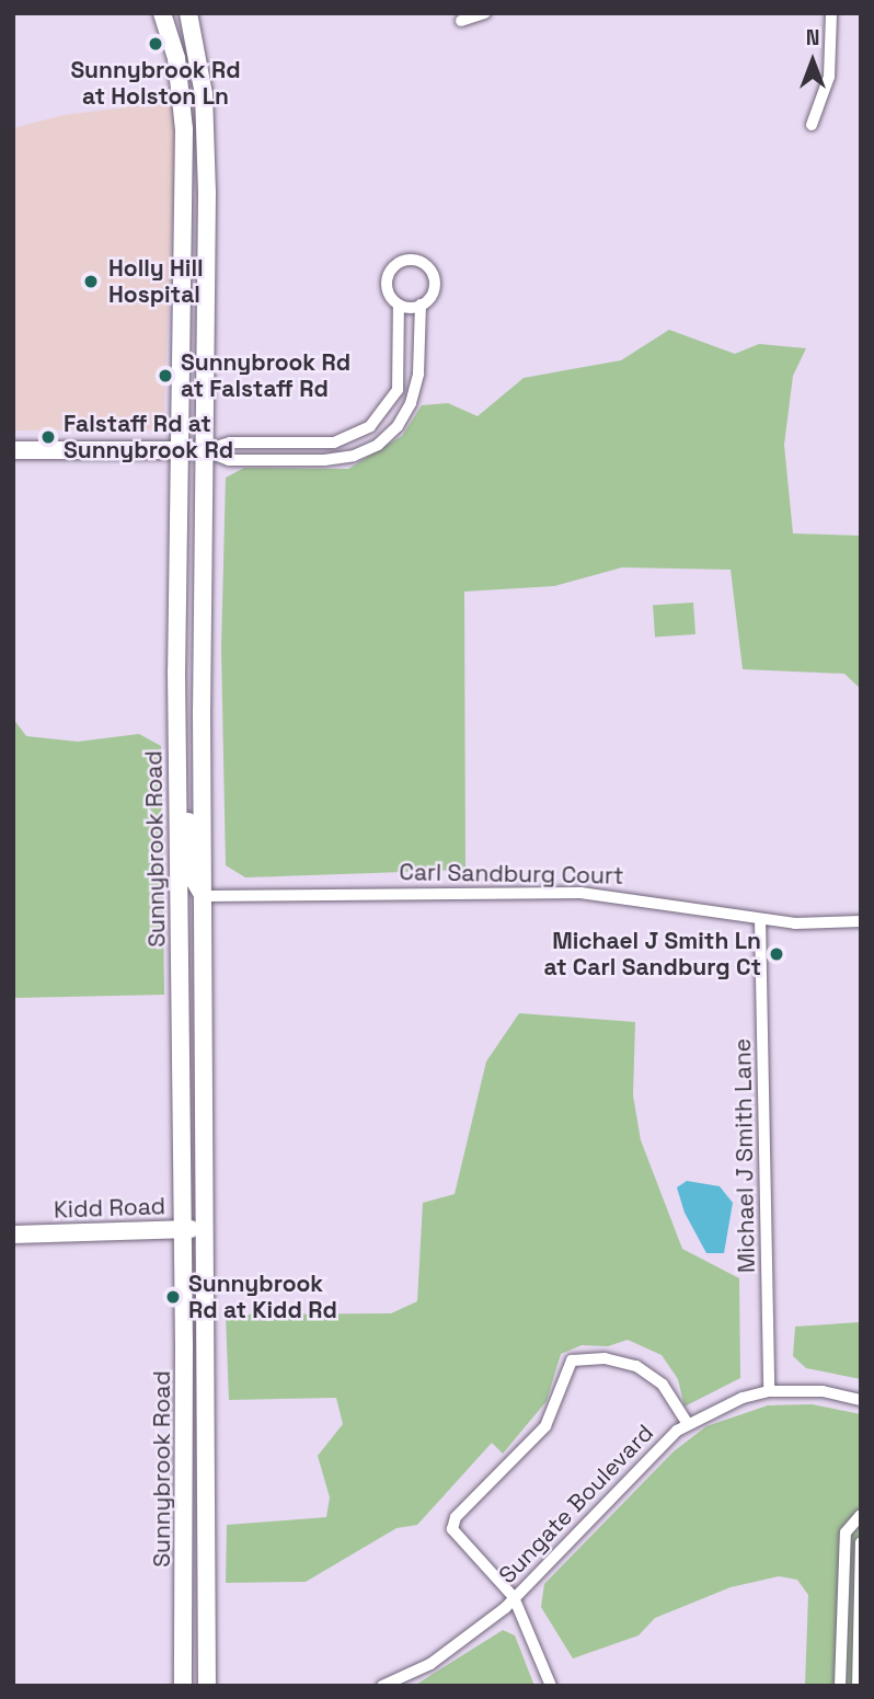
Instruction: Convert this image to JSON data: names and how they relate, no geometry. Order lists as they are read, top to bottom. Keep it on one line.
{"streets":{"main road":["Sunnybrook Road","Kidd Road"],"street":["Carl Sandburg Court","Michael J Smith Lane","Sungate Boulevard"]},"crossings":[["Sunnybrook Road","Carl Sandburg Court"],["Sunnybrook Road","Kidd Road"],["Carl Sandburg Court","Michael J Smith Lane"],["Michael J Smith Lane","Sungate Boulevard"]],"places":["Sunnybrook Rd at Holston Ln","Holly Hill Hospital","Sunnybrook Rd at Falstaff Rd","Falstaff Rd at Sunnybrook Rd","Michael J Smith Ln at Carl Sandburg Ct","Sunnybrook Rd at Kidd Rd"],"north":"top"}
